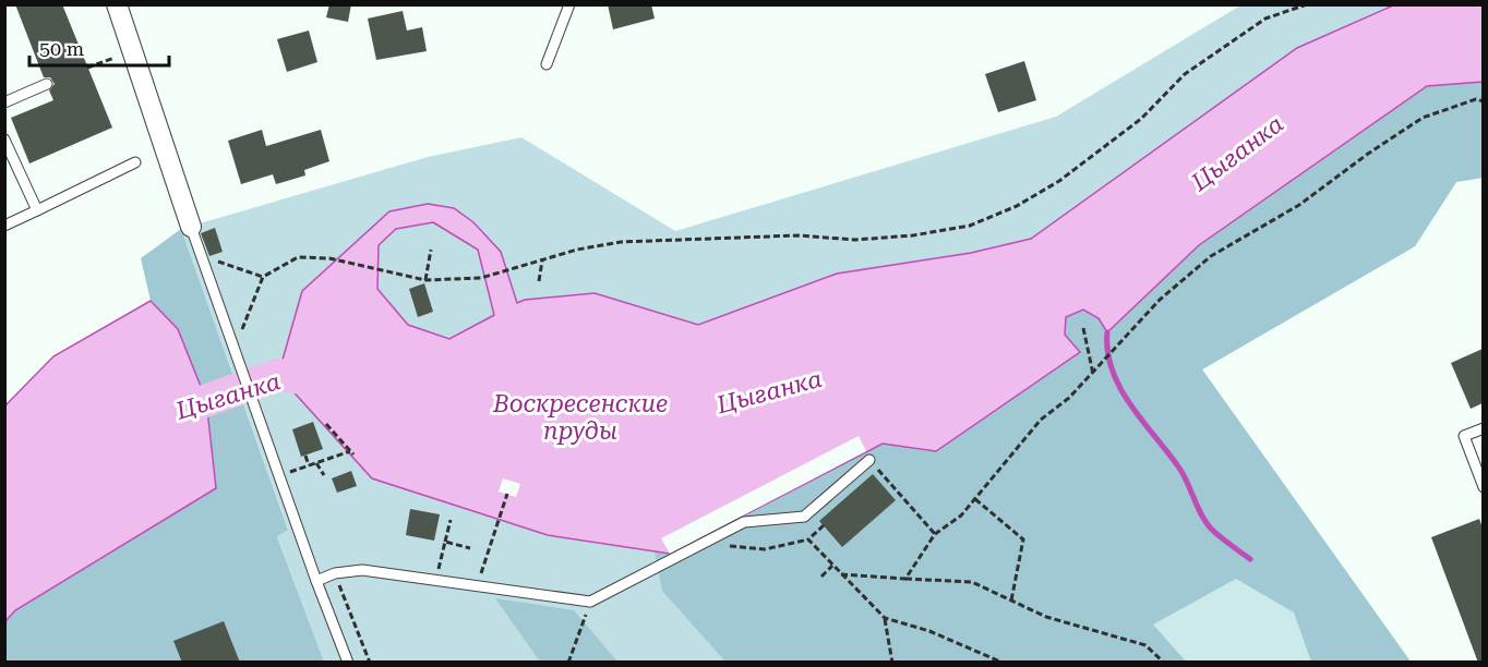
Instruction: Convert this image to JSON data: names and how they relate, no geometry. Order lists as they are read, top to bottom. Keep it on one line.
{"water":["Цыганка","Воскресенские пруды"],"scale_bar":"50 m"}
